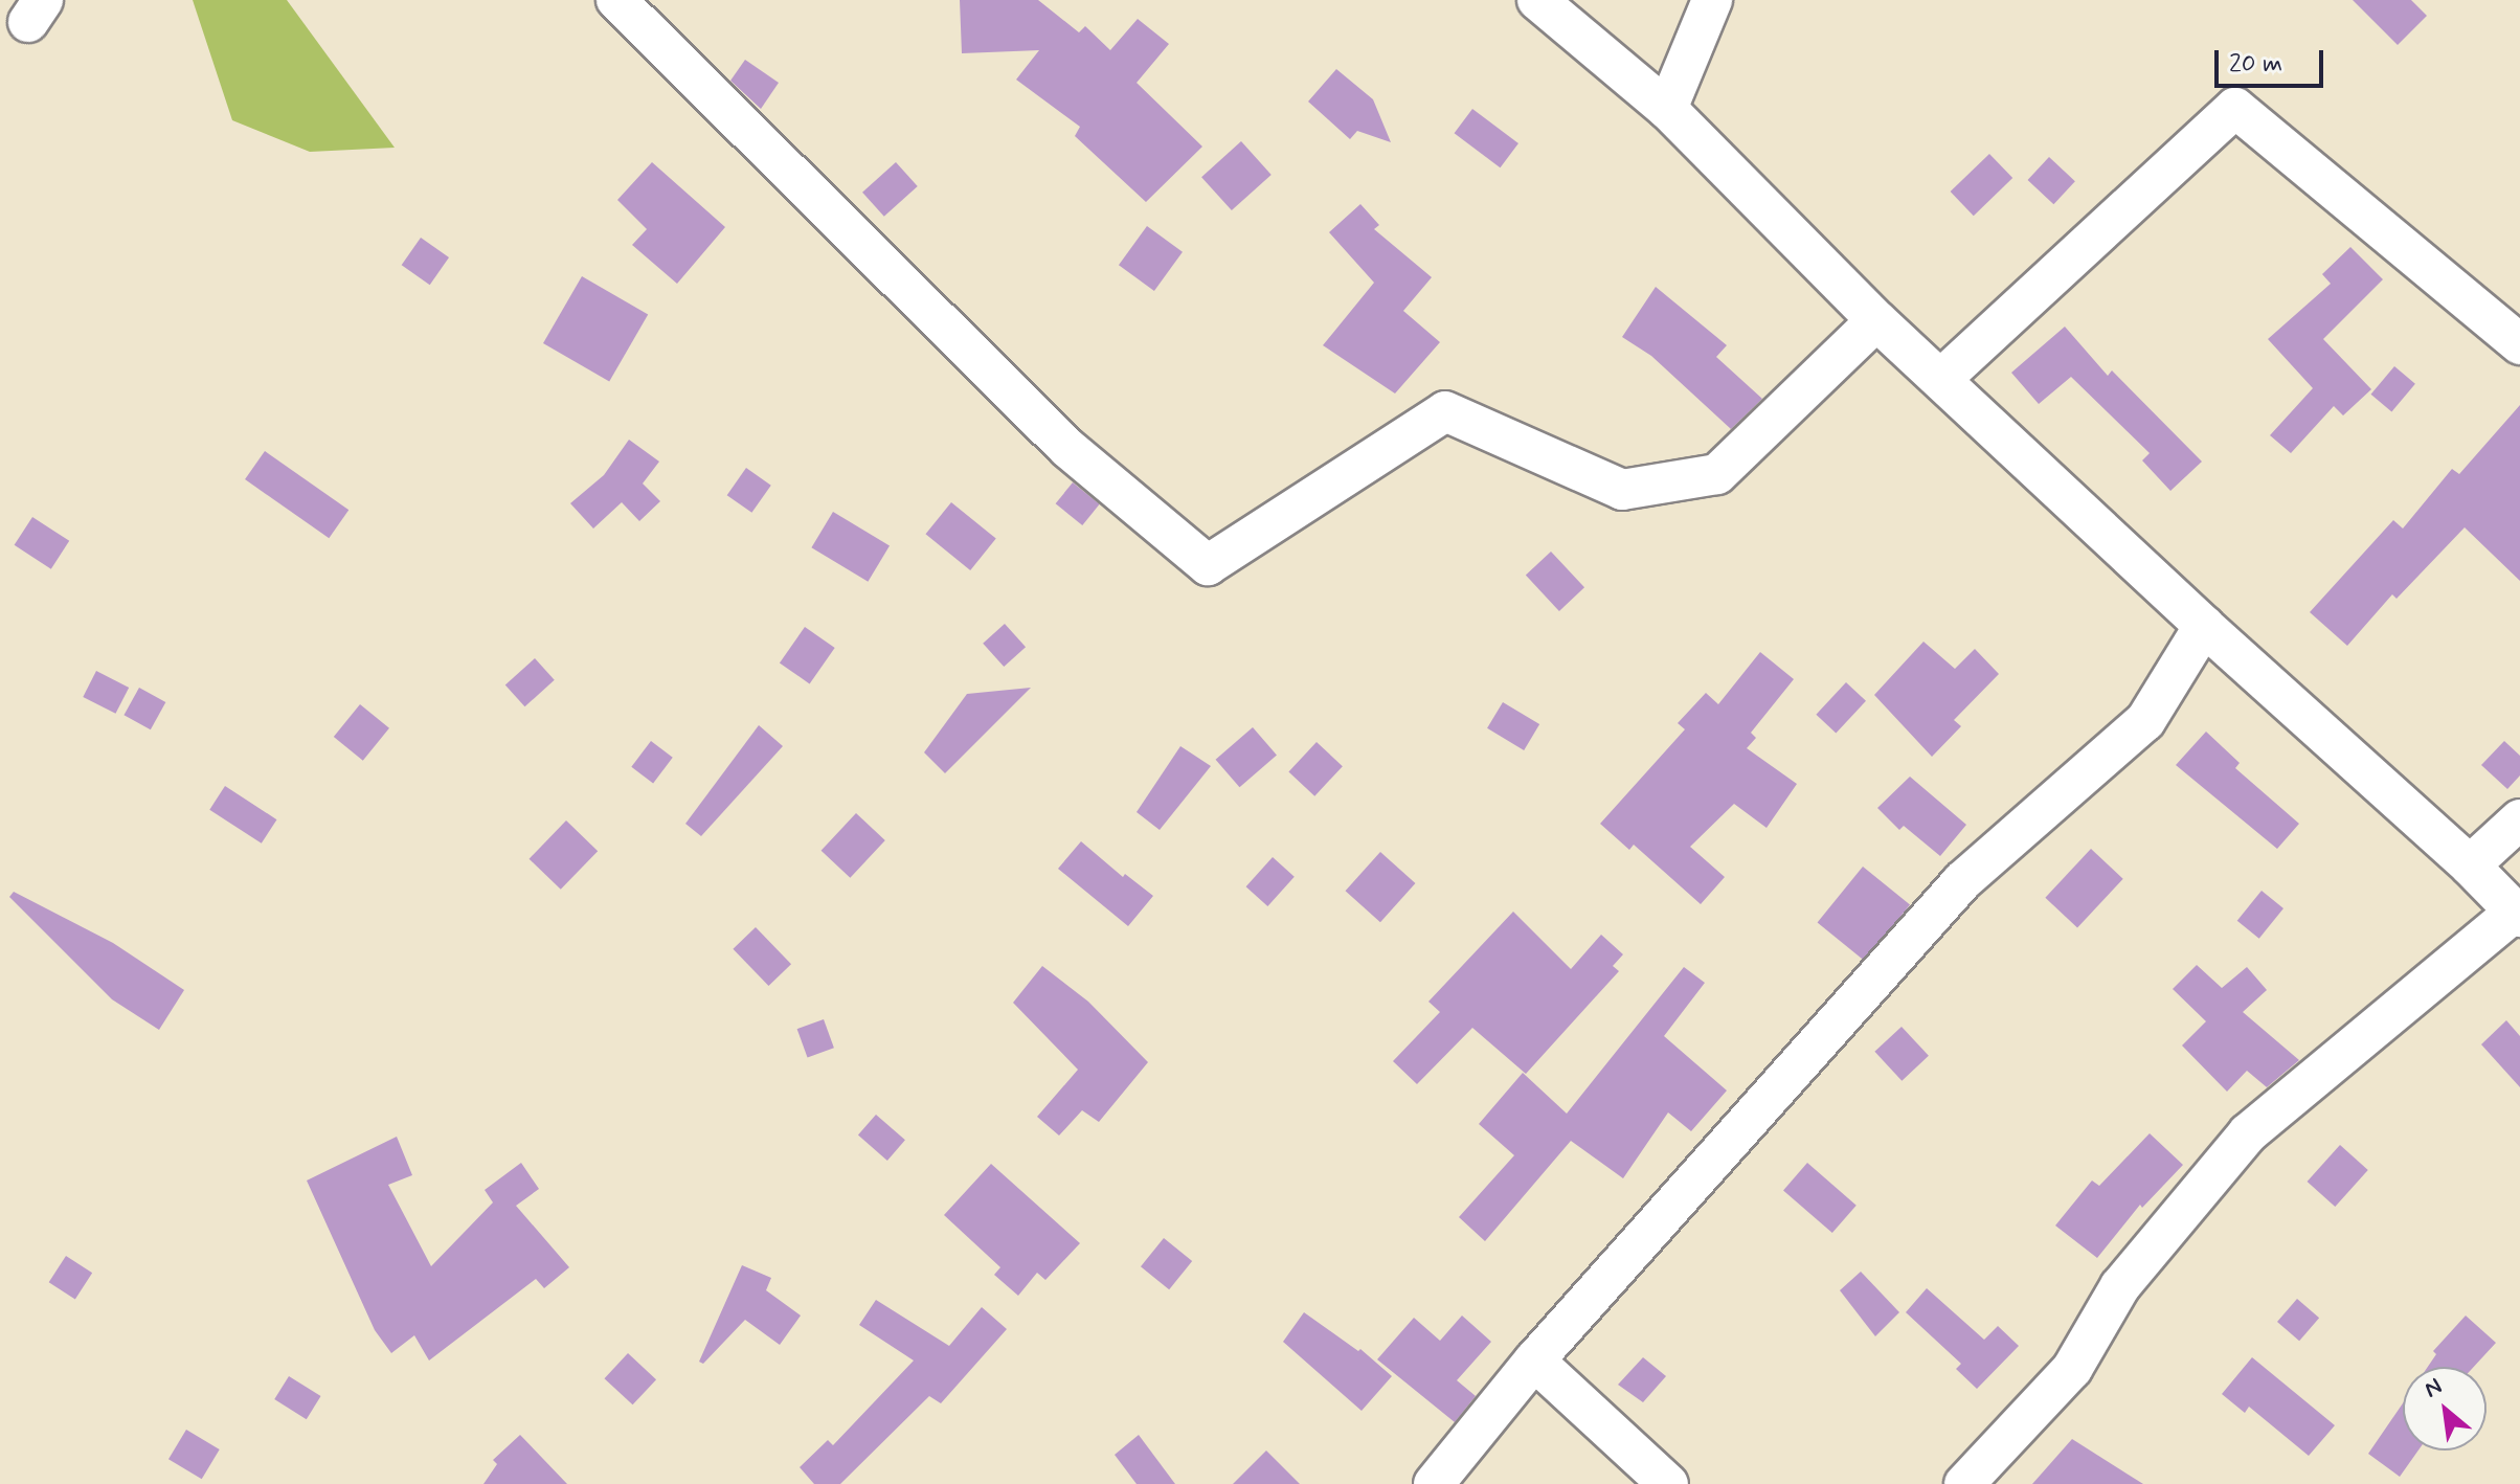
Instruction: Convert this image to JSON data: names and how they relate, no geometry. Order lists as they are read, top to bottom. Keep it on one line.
{"scale_bar":"20 m","north":"top left"}
